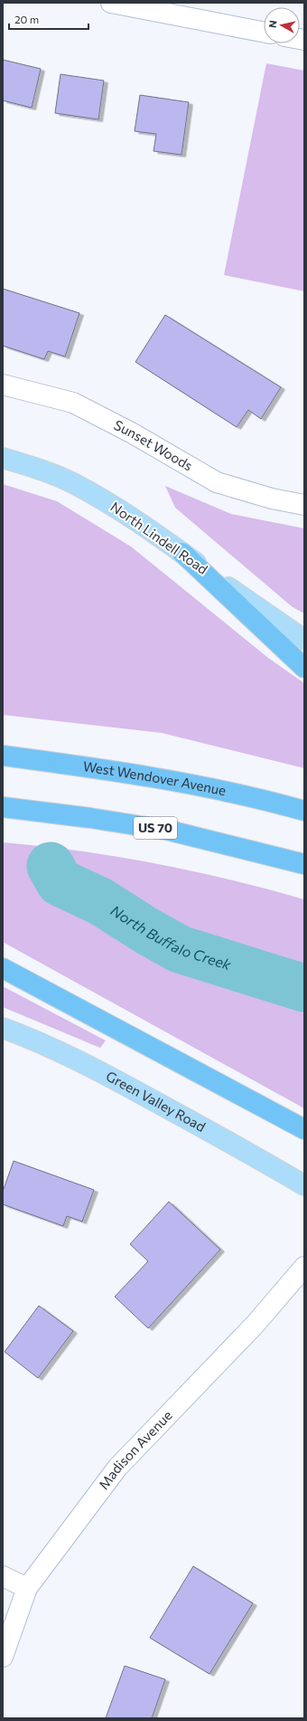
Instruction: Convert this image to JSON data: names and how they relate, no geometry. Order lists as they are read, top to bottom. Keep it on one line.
{"streets":{"highway":["West Wendover Avenue","US 70"],"main road":["North Lindell Road","Green Valley Road"],"street":["Sunset Woods","Madison Avenue"]},"water":["North Buffalo Creek"],"scale_bar":"20 m","north":"left"}
